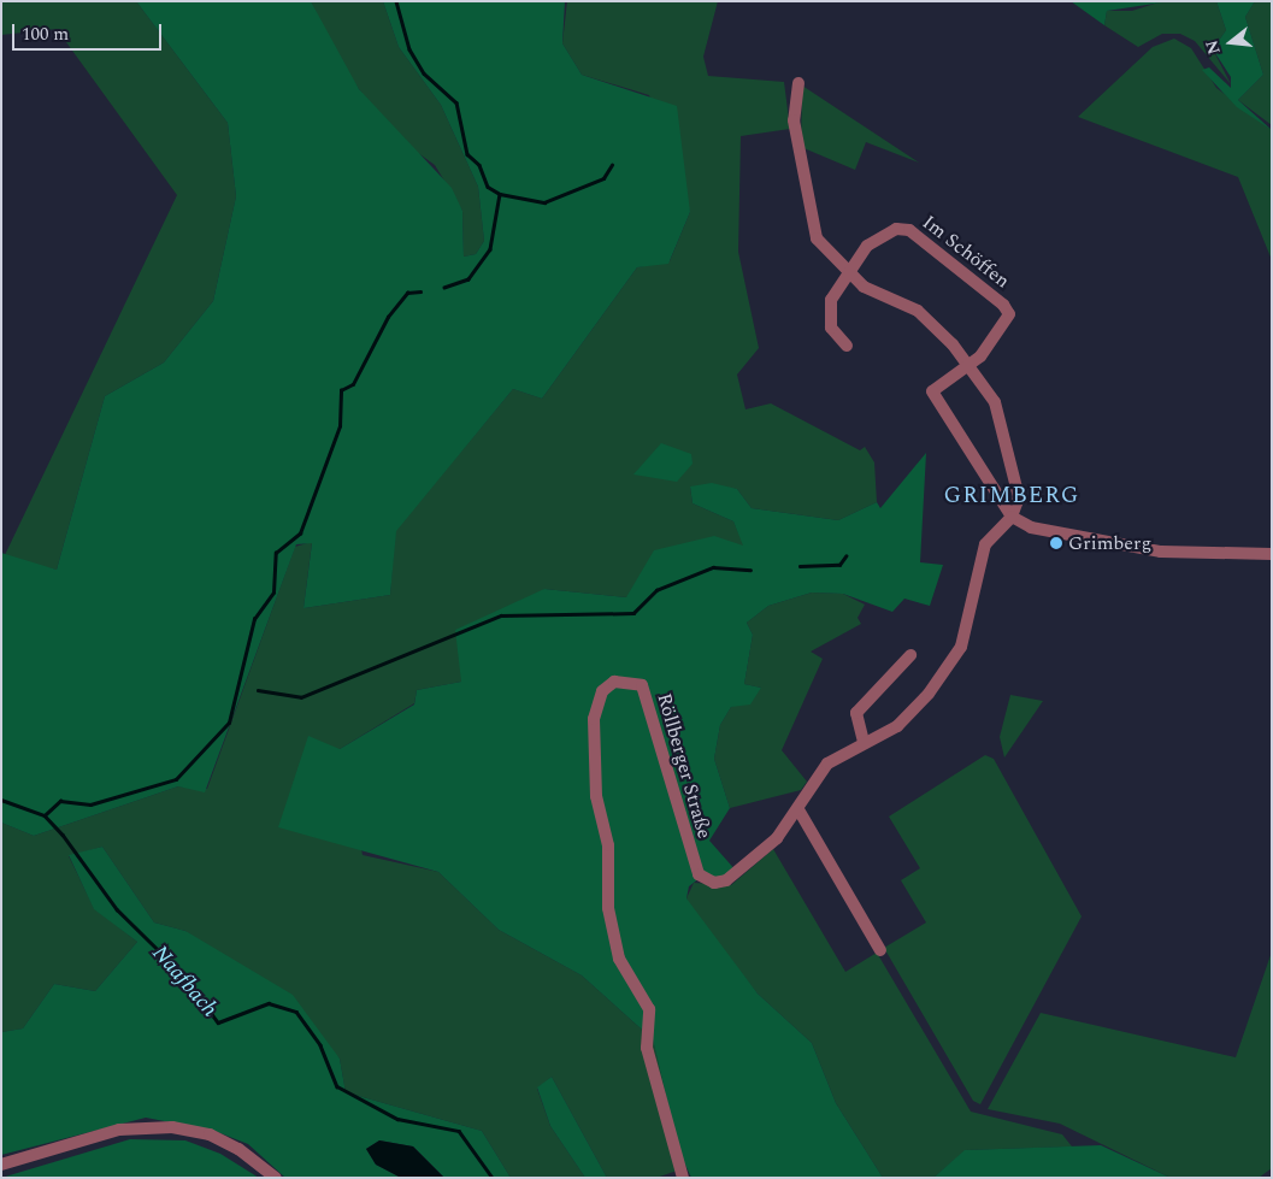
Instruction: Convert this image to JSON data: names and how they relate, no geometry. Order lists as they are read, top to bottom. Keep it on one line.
{"streets":{"street":["Im Schöffen","Röllberger Straße"]},"districts":["GRIMBERG"],"water":["Naafbach"],"places":["Grimberg"],"scale_bar":"100 m","north":"left"}
